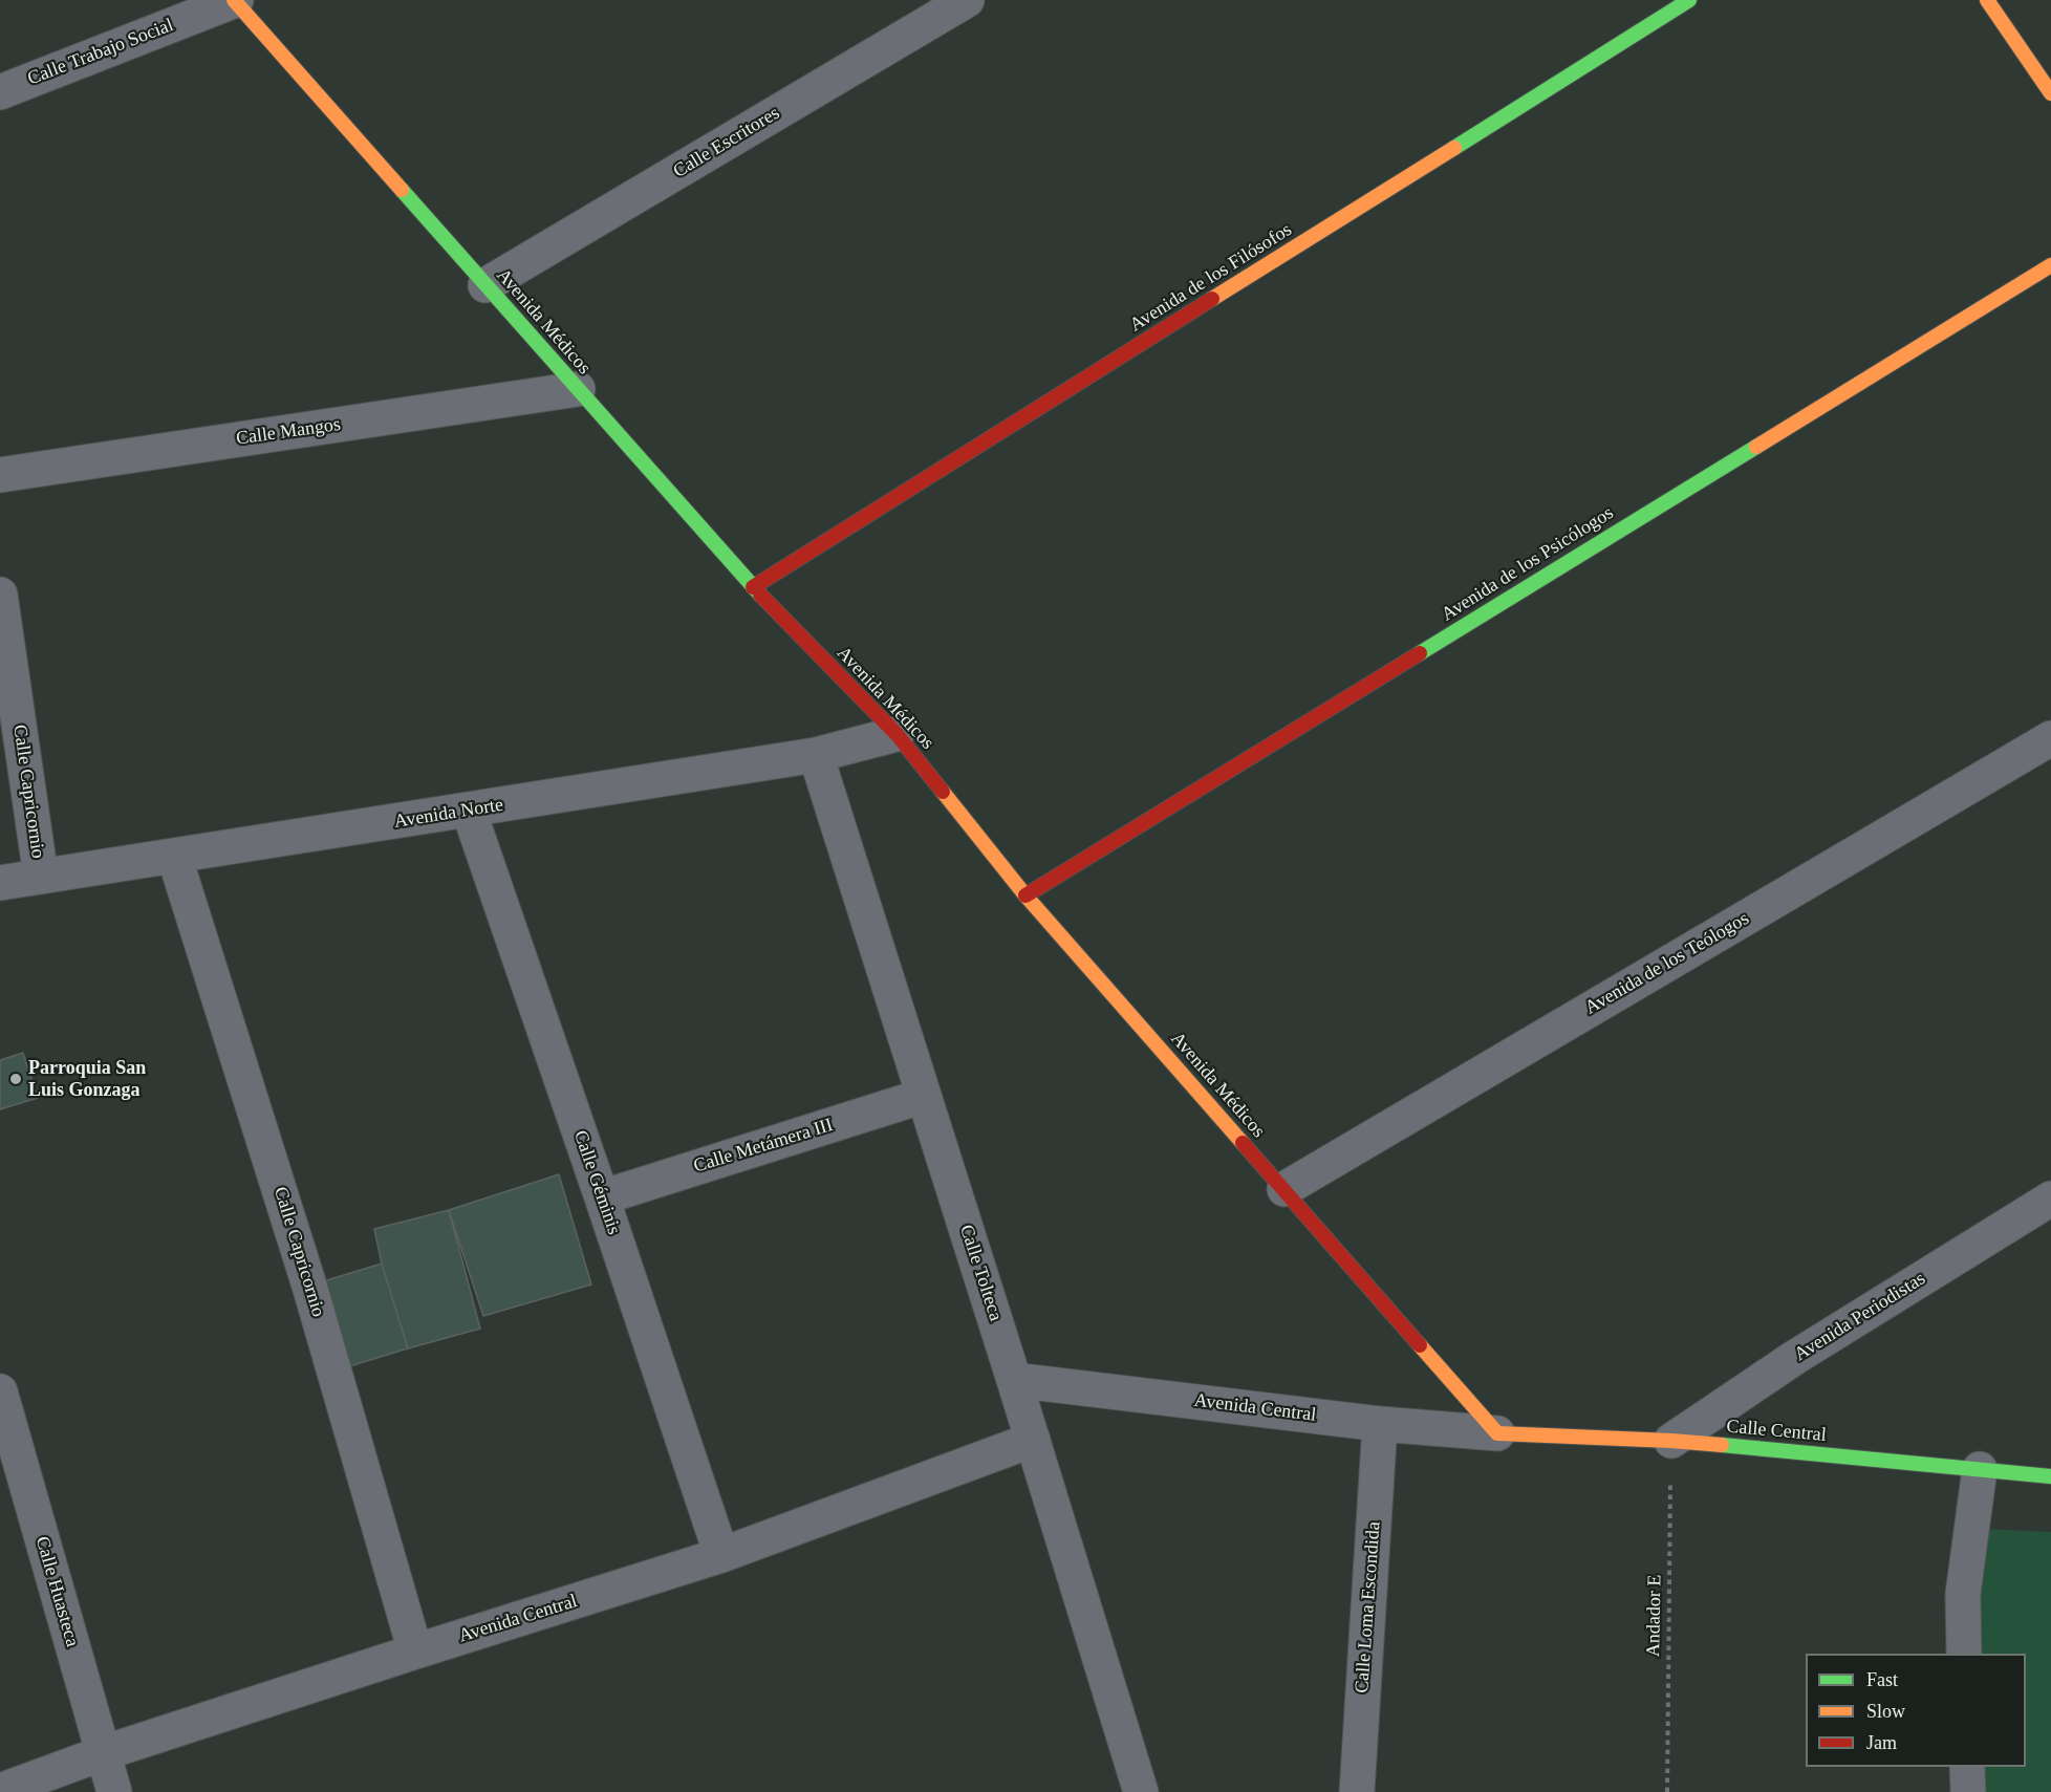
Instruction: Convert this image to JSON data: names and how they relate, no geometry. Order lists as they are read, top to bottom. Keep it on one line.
{"streets":{"street":["Calle Trabajo Social","Calle Escritores","Avenida de los Filósofos","Avenida Médicos","Calle Mangos","Avenida de los Psicólogos","Calle Capricornio","Avenida Norte","Avenida de los Teólogos","Calle Metámera III","Calle Géminis","Calle Tolteca","Avenida Periodistas","Avenida Central","Calle Central","Calle Huasteca","Calle Loma Escondida"],"path":["Andador E"]},"crossings":[["Calle Trabajo Social","Avenida Médicos"],["Calle Escritores","Avenida Médicos"],["Avenida de los Filósofos","Avenida Médicos"],["Avenida Médicos","Calle Mangos"],["Avenida Médicos","Avenida de los Psicólogos"],["Avenida Médicos","Avenida Norte"],["Avenida Médicos","Avenida de los Teólogos"],["Avenida Médicos","Avenida Central"],["Avenida Médicos","Calle Central"],["Calle Capricornio","Avenida Norte"],["Calle Capricornio","Avenida Central"],["Avenida Norte","Calle Géminis"],["Avenida Norte","Calle Tolteca"],["Calle Metámera III","Calle Géminis"],["Calle Metámera III","Calle Tolteca"],["Calle Géminis","Avenida Central"],["Calle Tolteca","Avenida Central"],["Avenida Periodistas","Calle Central"],["Avenida Periodistas","Andador E"],["Avenida Central","Calle Central"],["Avenida Central","Calle Huasteca"],["Avenida Central","Calle Loma Escondida"],["Calle Central","Andador E"]],"places":["Parroquia San Luis Gonzaga"],"legend":["Fast","Slow","Jam"]}
